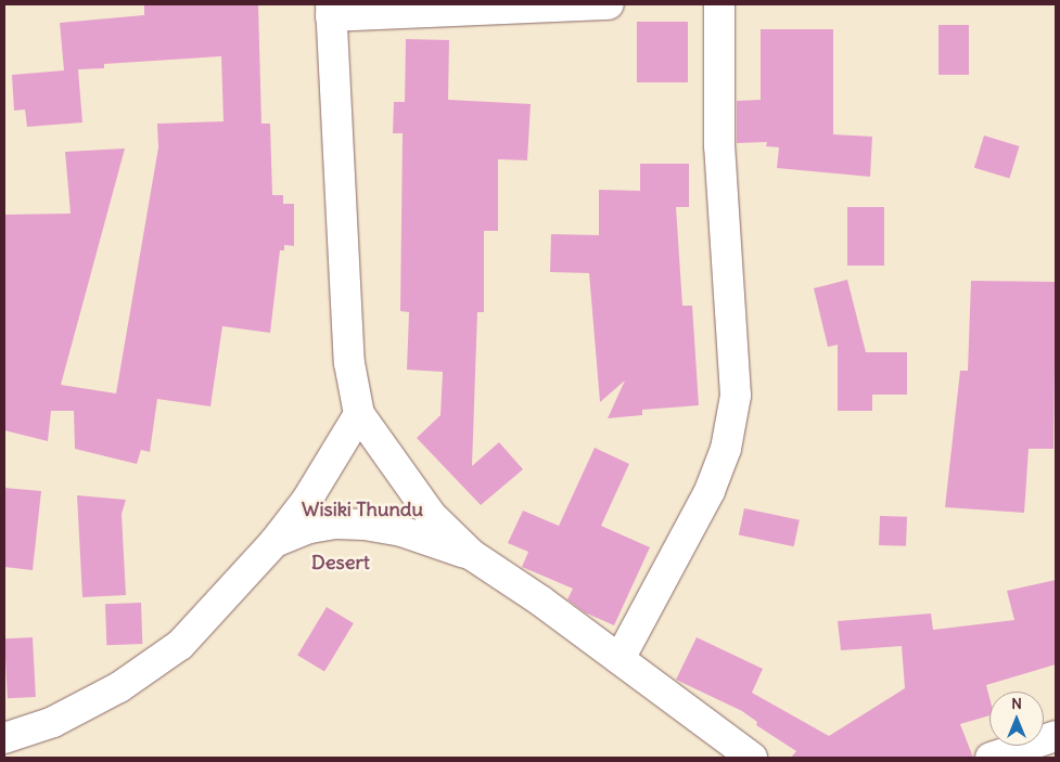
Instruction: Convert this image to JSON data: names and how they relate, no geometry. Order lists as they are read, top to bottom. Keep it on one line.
{"districts":["Wisiki Thundu","Desert"],"north":"top"}
